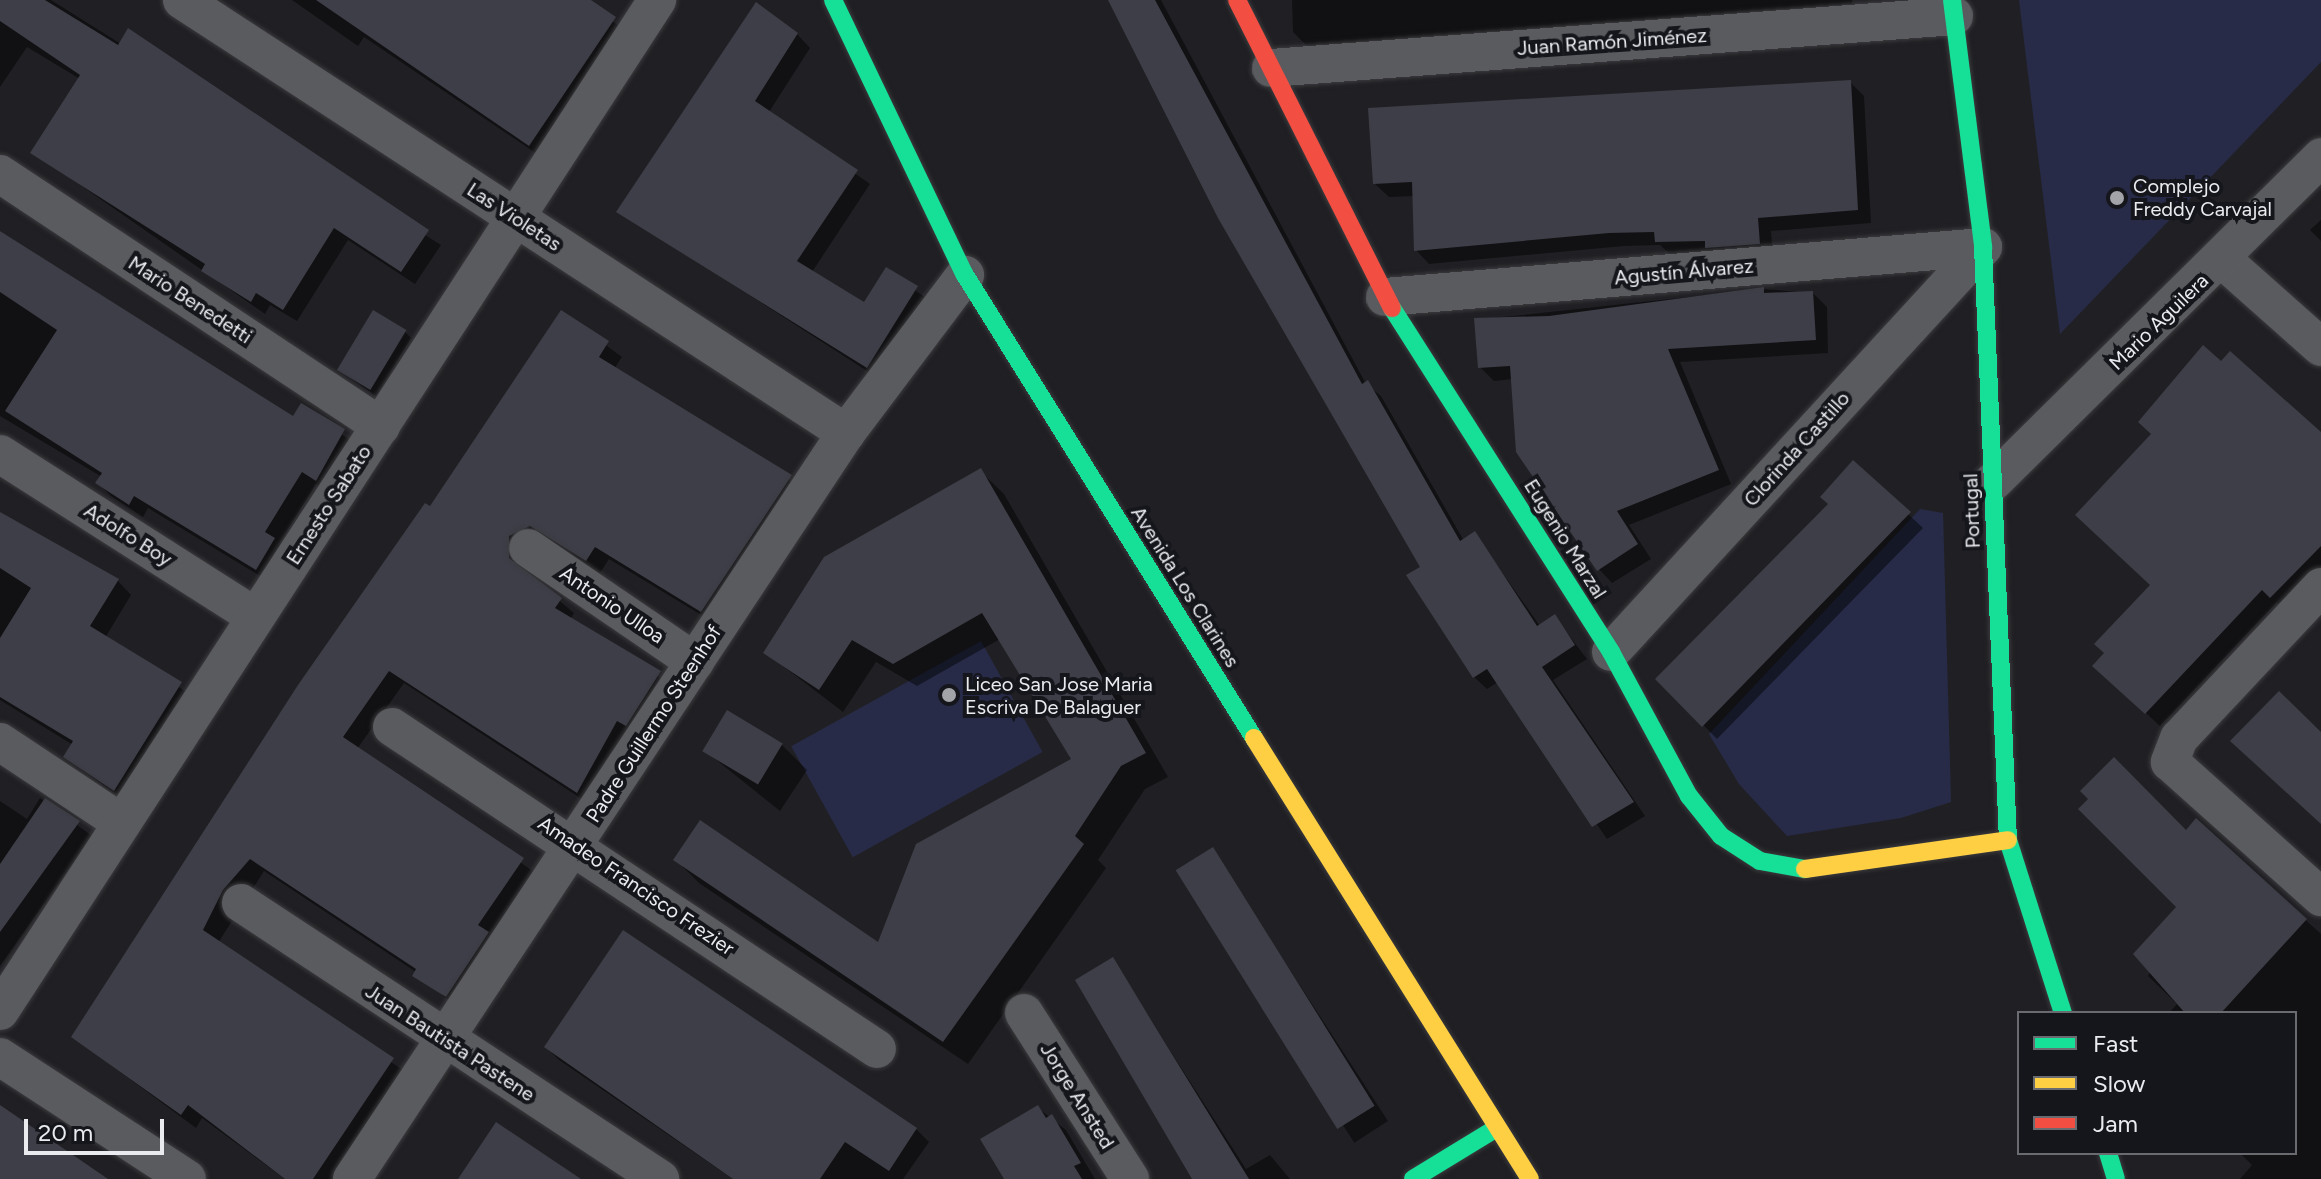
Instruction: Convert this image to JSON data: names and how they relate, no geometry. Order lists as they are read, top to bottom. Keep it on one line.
{"streets":{"main road":["Portugal","Eugenio Marzal","Avenida Los Clarines"],"street":["Juan Ramón Jiménez","Las Violetas","Agustín Álvarez","Mario Benedetti","Mario Aguilera","Clorinda Castillo","Ernesto Sabato","Adolfo Boy","Antonio Ulloa","Padre Guillermo Steenhof","Amadeo Francisco Frezier","Juan Bautista Pastene","Jorge Ansted"]},"crossings":[["Juan Ramón Jiménez","Portugal"],["Juan Ramón Jiménez","Eugenio Marzal"],["Las Violetas","Ernesto Sabato"],["Las Violetas","Padre Guillermo Steenhof"],["Agustín Álvarez","Clorinda Castillo"],["Agustín Álvarez","Portugal"],["Agustín Álvarez","Eugenio Marzal"],["Mario Benedetti","Ernesto Sabato"],["Mario Aguilera","Portugal"],["Clorinda Castillo","Portugal"],["Clorinda Castillo","Eugenio Marzal"],["Ernesto Sabato","Adolfo Boy"],["Portugal","Eugenio Marzal"],["Avenida Los Clarines","Padre Guillermo Steenhof"],["Antonio Ulloa","Padre Guillermo Steenhof"],["Padre Guillermo Steenhof","Amadeo Francisco Frezier"],["Padre Guillermo Steenhof","Juan Bautista Pastene"]],"places":["Complejo Freddy Carvajal","Liceo San Jose Maria Escriva De Balaguer"],"legend":["Fast","Slow","Jam"],"scale_bar":"20 m"}
